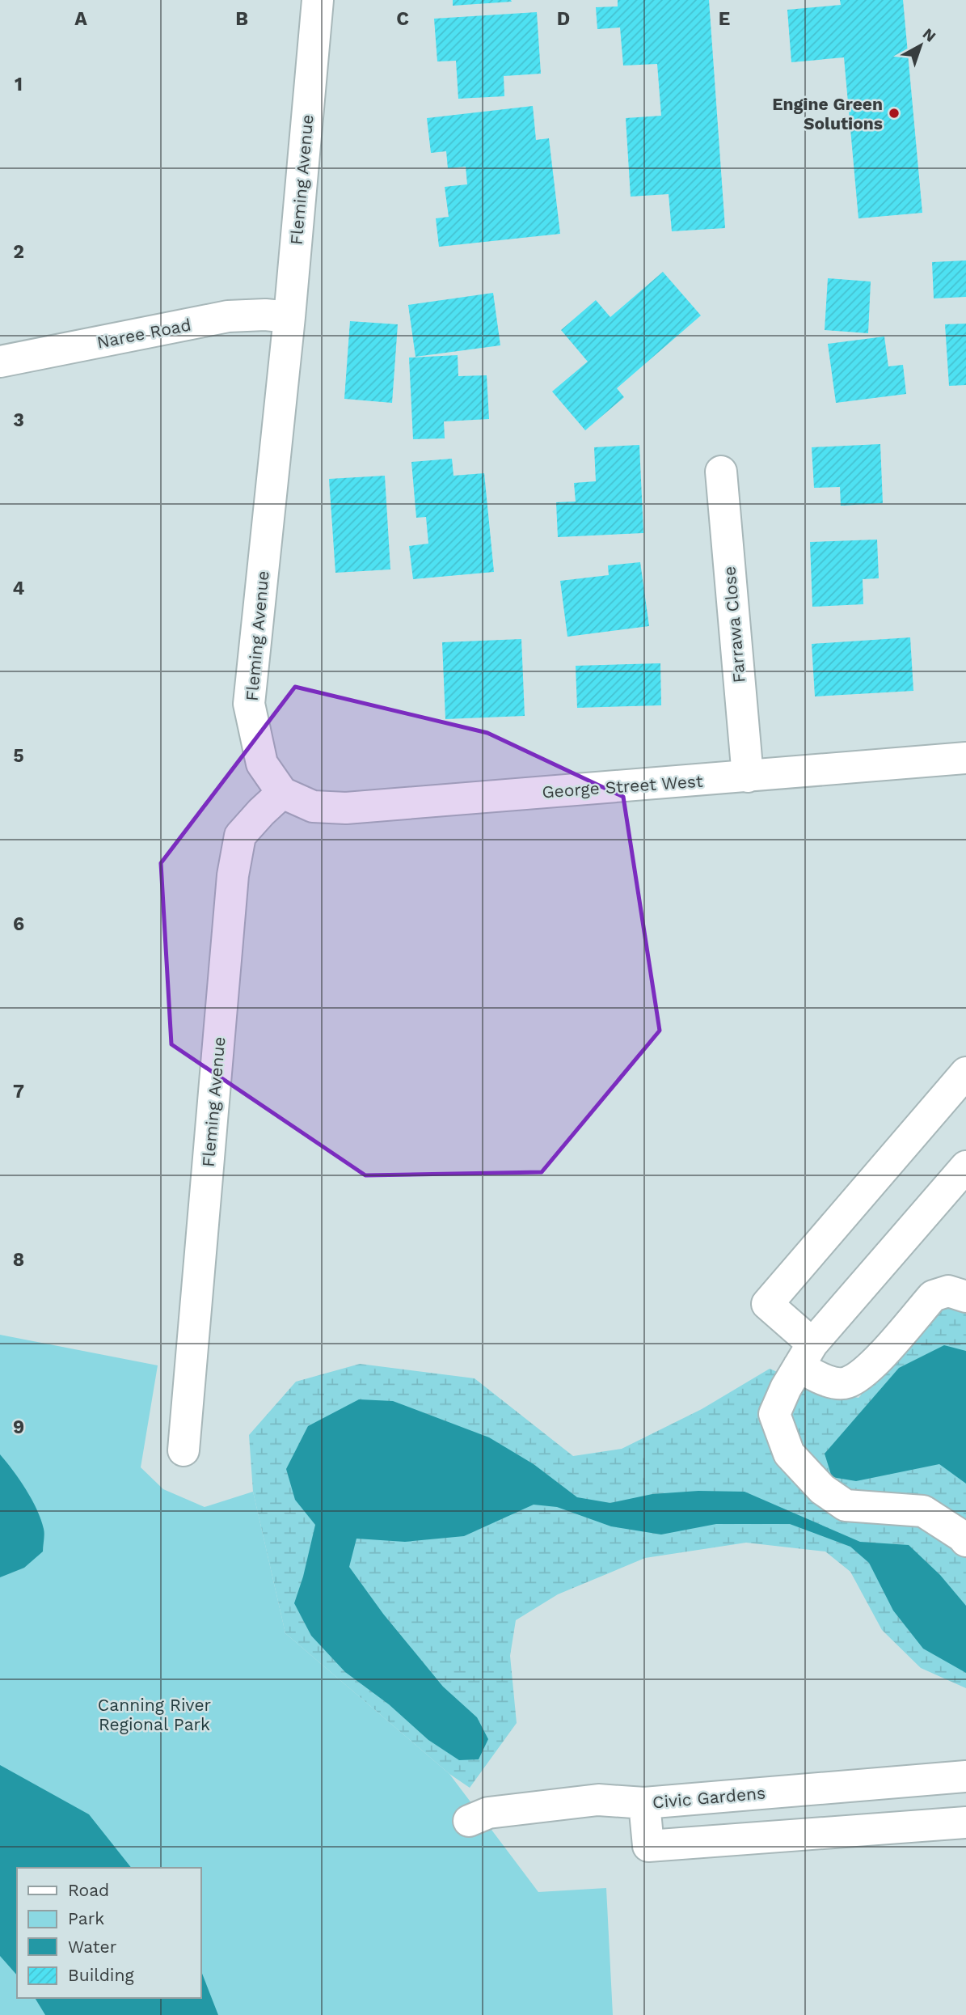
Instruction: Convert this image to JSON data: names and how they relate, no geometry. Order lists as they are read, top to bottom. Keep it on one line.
{"streets":{"street":["Fleming Avenue","Naree Road","Farrawa Close","George Street West","Civic Gardens"]},"crossings":[["Fleming Avenue","Naree Road"],["Fleming Avenue","George Street West"],["Farrawa Close","George Street West"]],"parks":["Canning River Regional Park"],"places":["Engine Green Solutions"],"legend":["Road","Park","Water","Building"],"north":"top right","grid":{"columns":["A","B","C","D","E"],"rows":["1","2","3","4","5","6","7","8","9"]}}
